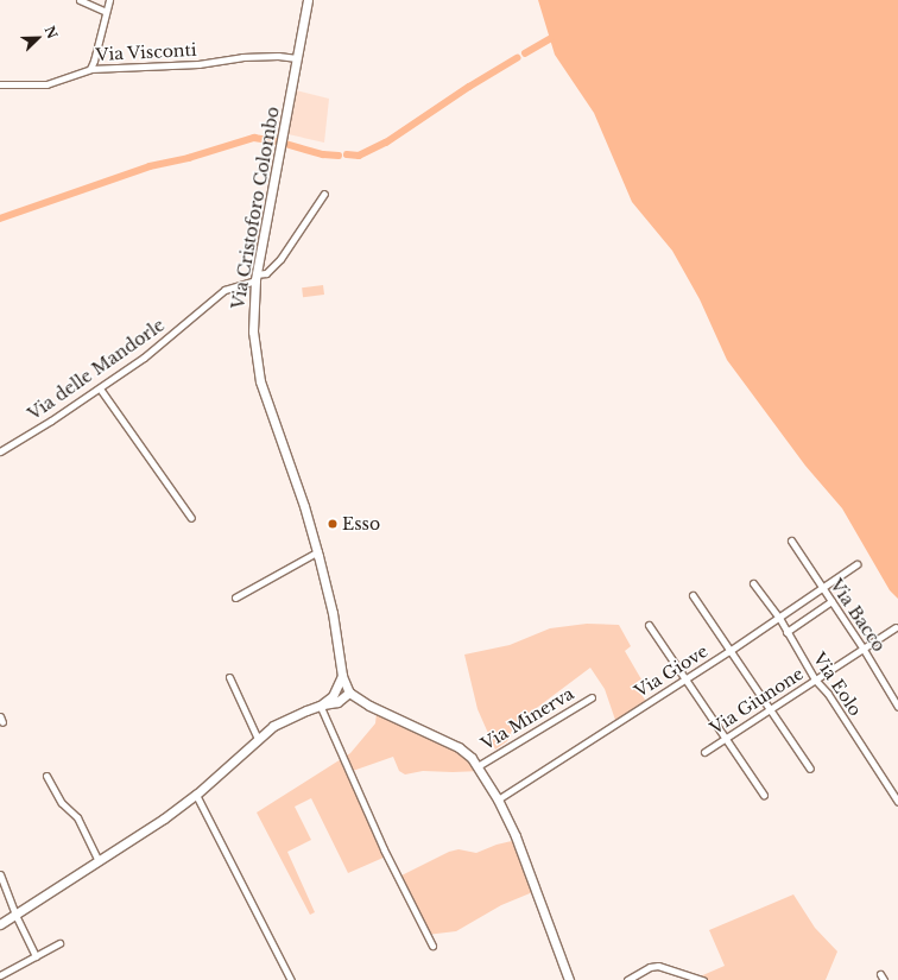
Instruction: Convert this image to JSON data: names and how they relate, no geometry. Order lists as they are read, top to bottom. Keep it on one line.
{"streets":{"main road":["Via Cristoforo Colombo"],"street":["Via Visconti","Via delle Mandorle","Via Bacco","Via Giove","Via Eolo","Via Giunone","Via Minerva"]},"crossings":[["Via Visconti","Via Cristoforo Colombo"],["Via Cristoforo Colombo","Via delle Mandorle"],["Via Bacco","Via Giove"],["Via Bacco","Via Giunone"],["Via Giove","Via Eolo"],["Via Eolo","Via Giunone"]],"places":["Esso"],"north":"top right"}
